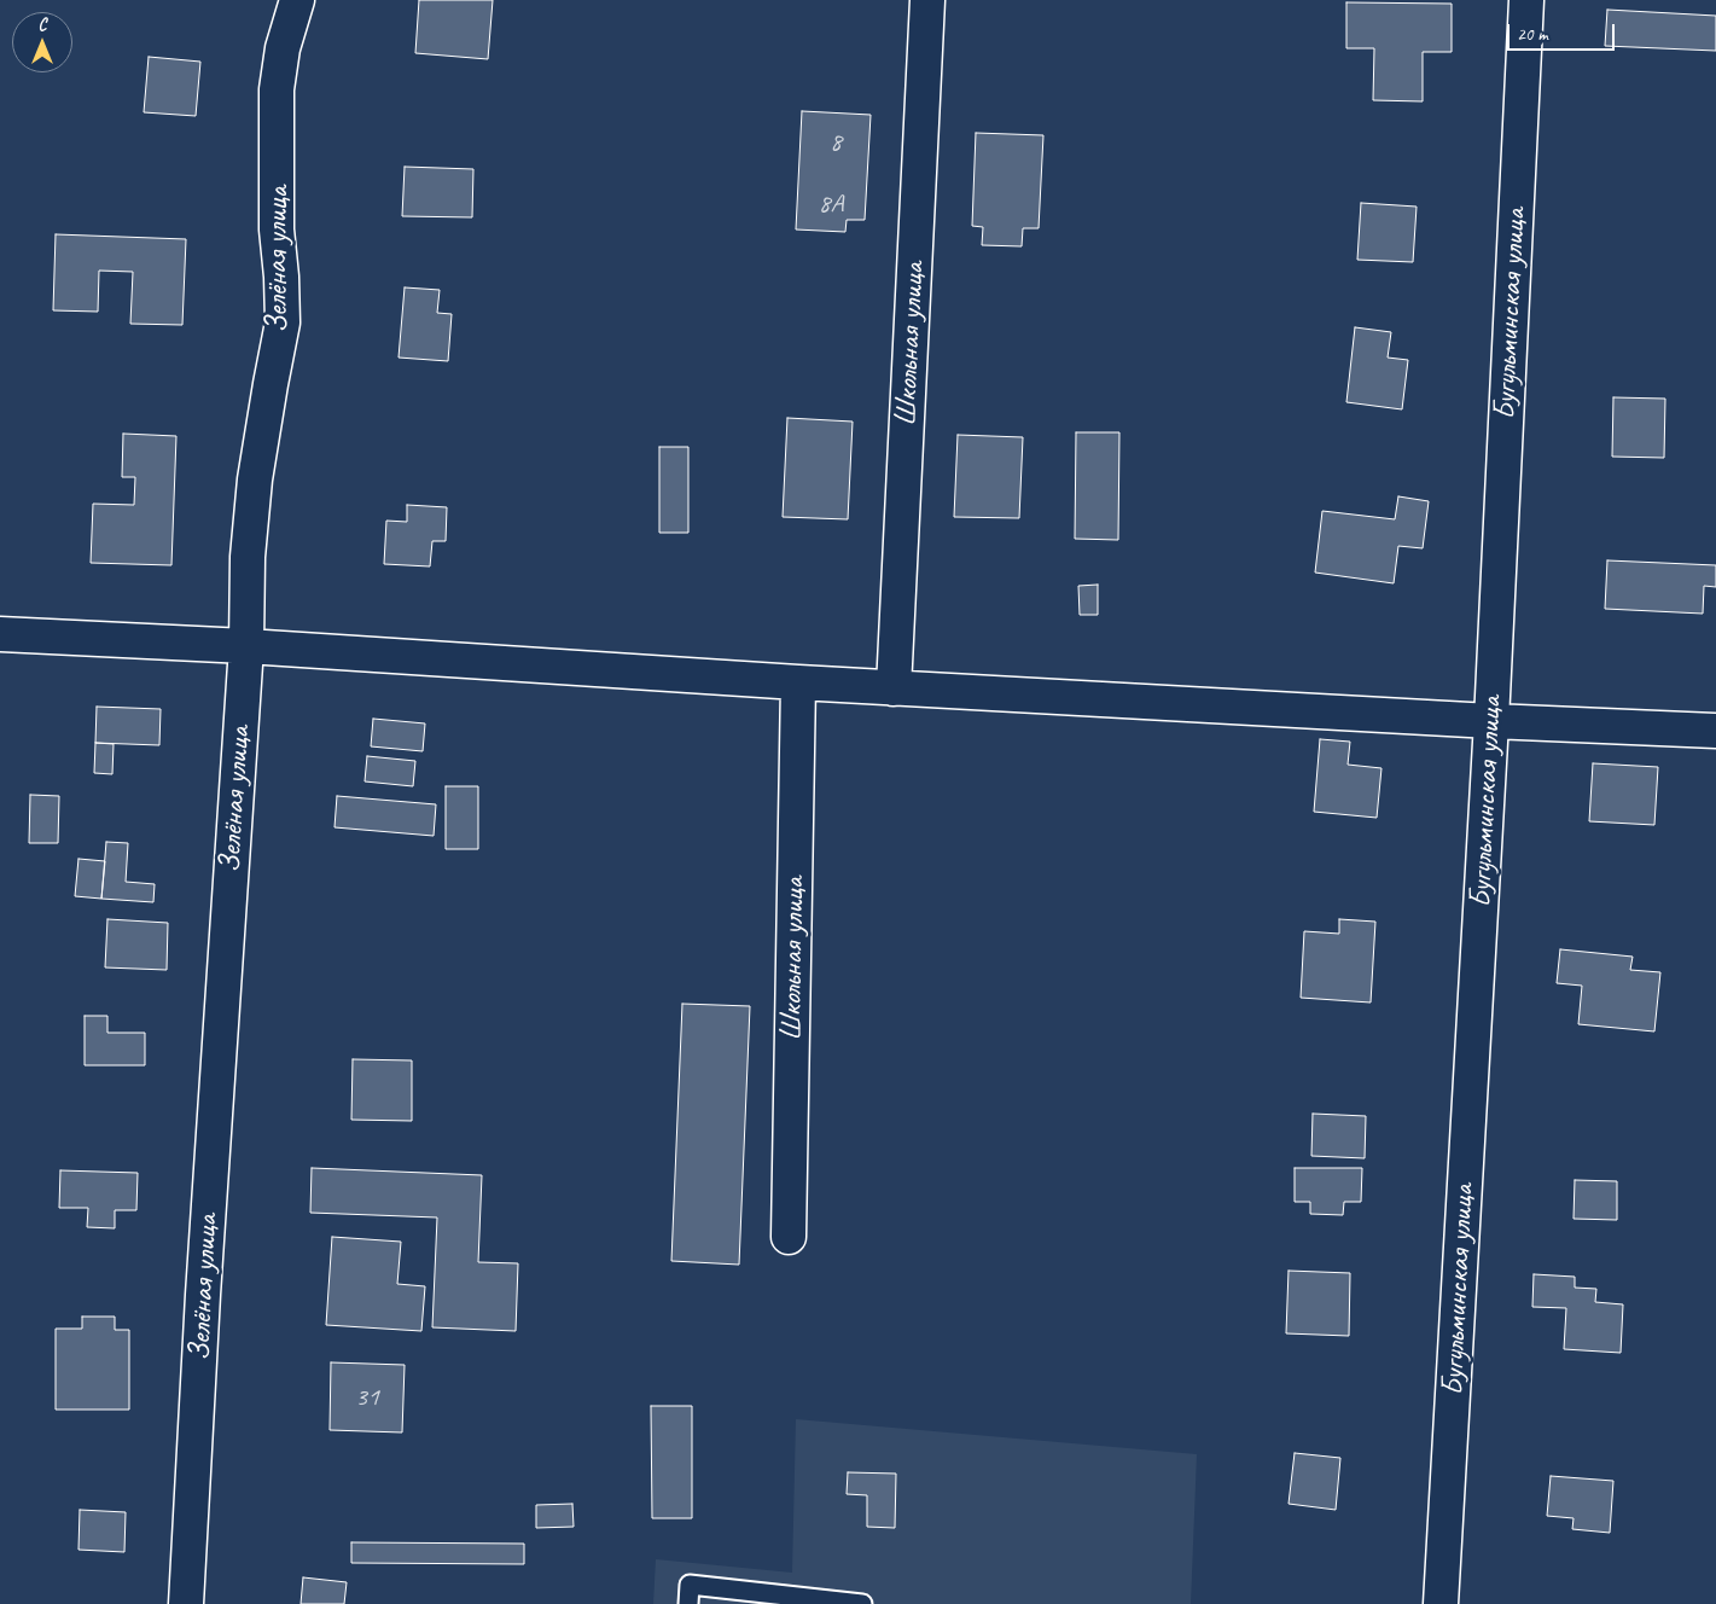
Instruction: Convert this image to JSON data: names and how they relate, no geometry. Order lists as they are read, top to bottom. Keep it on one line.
{"streets":{"street":["Зелёная улица","Бугульминская улица","Школьная улица"]},"house_numbers":["8","8А","31"],"scale_bar":"20 m","north":"top"}
